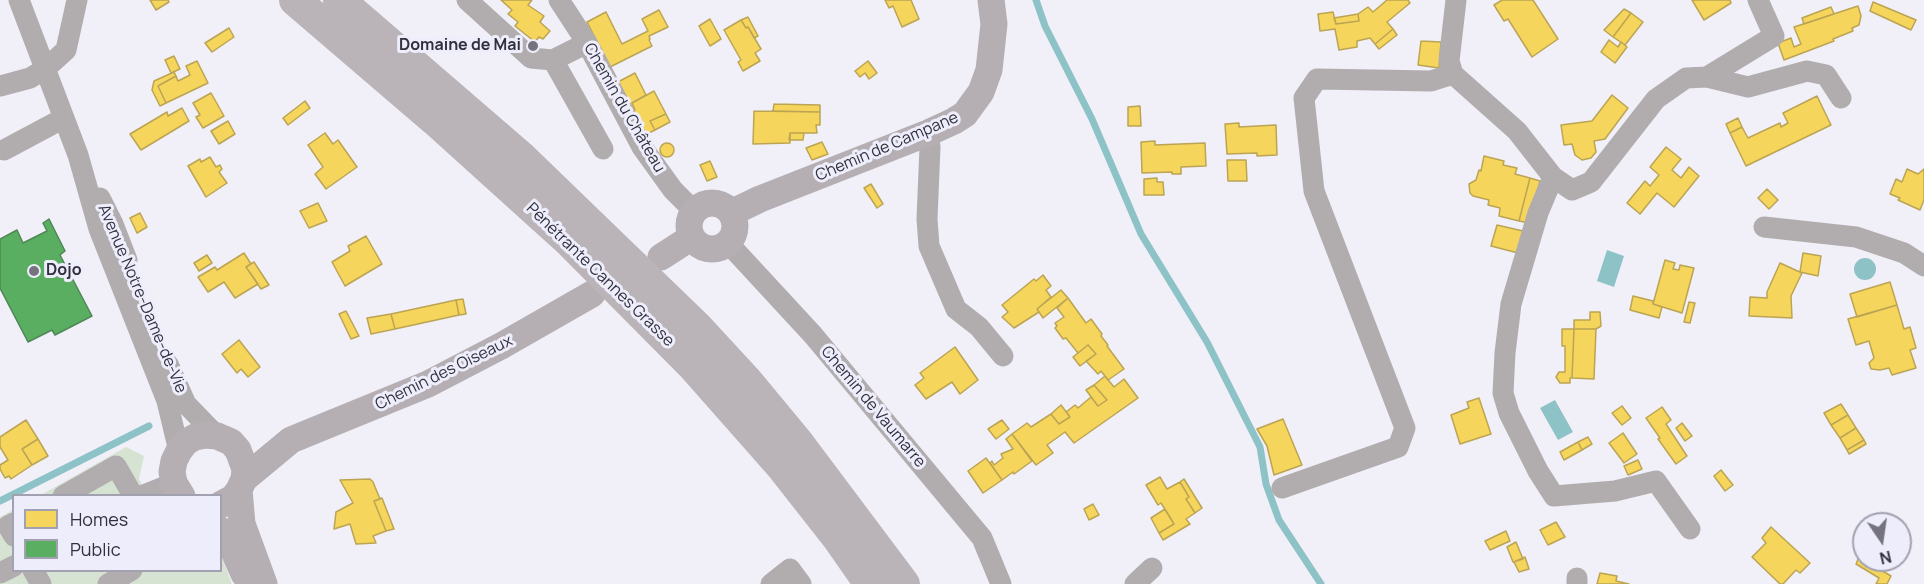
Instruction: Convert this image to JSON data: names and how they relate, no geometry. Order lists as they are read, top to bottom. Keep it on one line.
{"streets":{"highway":["Pénétrante Cannes Grasse"],"main road":["Chemin de Campane","Chemin des Oiseaux"],"street":["Chemin du Château","Avenue Notre-Dame-de-Vie","Chemin de Vaumarre"]},"crossings":[["Chemin du Château","Chemin de Campane"],["Chemin du Château","Chemin de Vaumarre"],["Chemin de Campane","Chemin de Vaumarre"],["Avenue Notre-Dame-de-Vie","Chemin des Oiseaux"]],"places":["Domaine de Mai","Dojo"],"legend":["Homes","Public"],"north":"bottom"}
